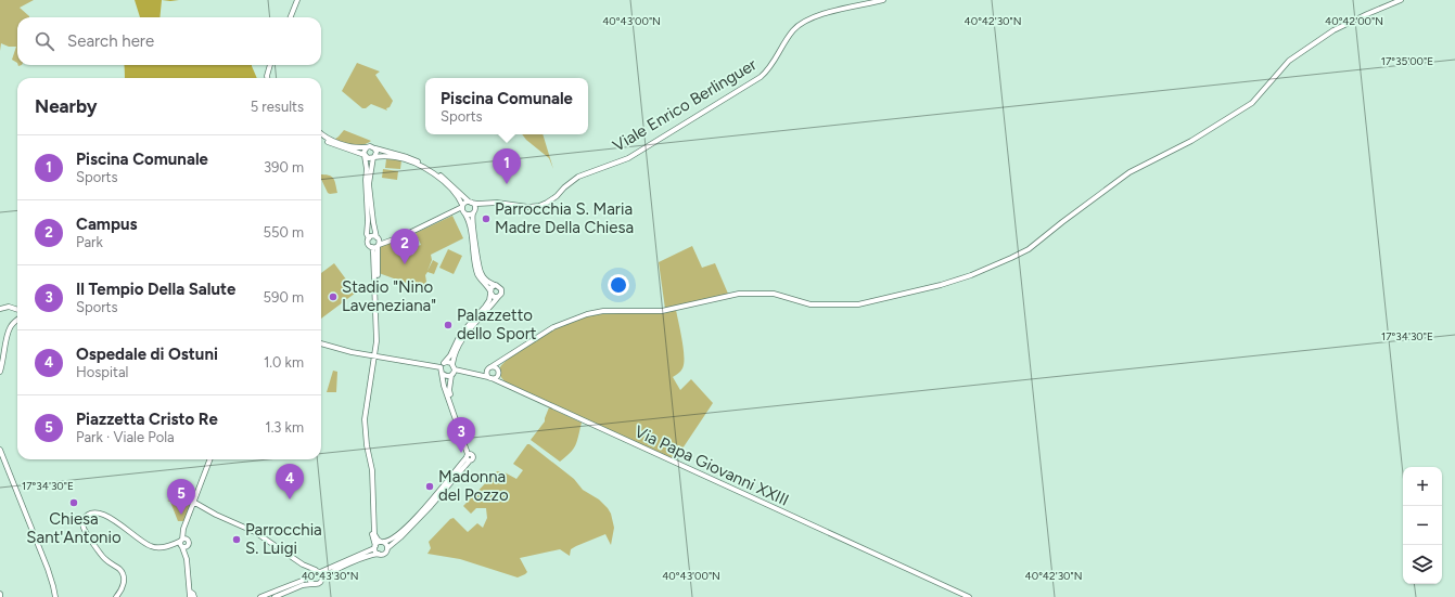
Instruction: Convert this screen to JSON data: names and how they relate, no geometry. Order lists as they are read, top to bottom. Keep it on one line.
{"streets":{"main road":["Viale Enrico Berlinguer","Via Papa Giovanni XXIII"]},"places":["Parrocchia S. Maria Madre Della Chiesa","Stadio \"Nino Laveneziana\"","Palazzetto dello Sport","Madonna del Pozzo","Chiesa Sant'Antonio","Parrocchia S. Luigi"],"page":{"search":"Search here","popup":["Piscina Comunale","Sports"],"heading":["Nearby","5 results"],"list":[{"mark":"1","name":"Piscina Comunale","note":"Sports","value":"390 m"},{"mark":"2","name":"Campus","note":"Park","value":"550 m"},{"mark":"3","name":"Il Tempio Della Salute","note":"Sports","value":"590 m"},{"mark":"4","name":"Ospedale di Ostuni","note":"Hospital","value":"1.0 km"},{"mark":"5","name":"Piazzetta Cristo Re","note":"Park · Viale Pola","value":"1.3 km"}],"pins":["1","2","3","4","5"],"map_buttons":["+","−"]},"coordinates":["40°43'00\"N","40°42'30\"N","40°42'00\"N","17°35'00\"E","17°34'30\"E","40°43'30\"N"]}
